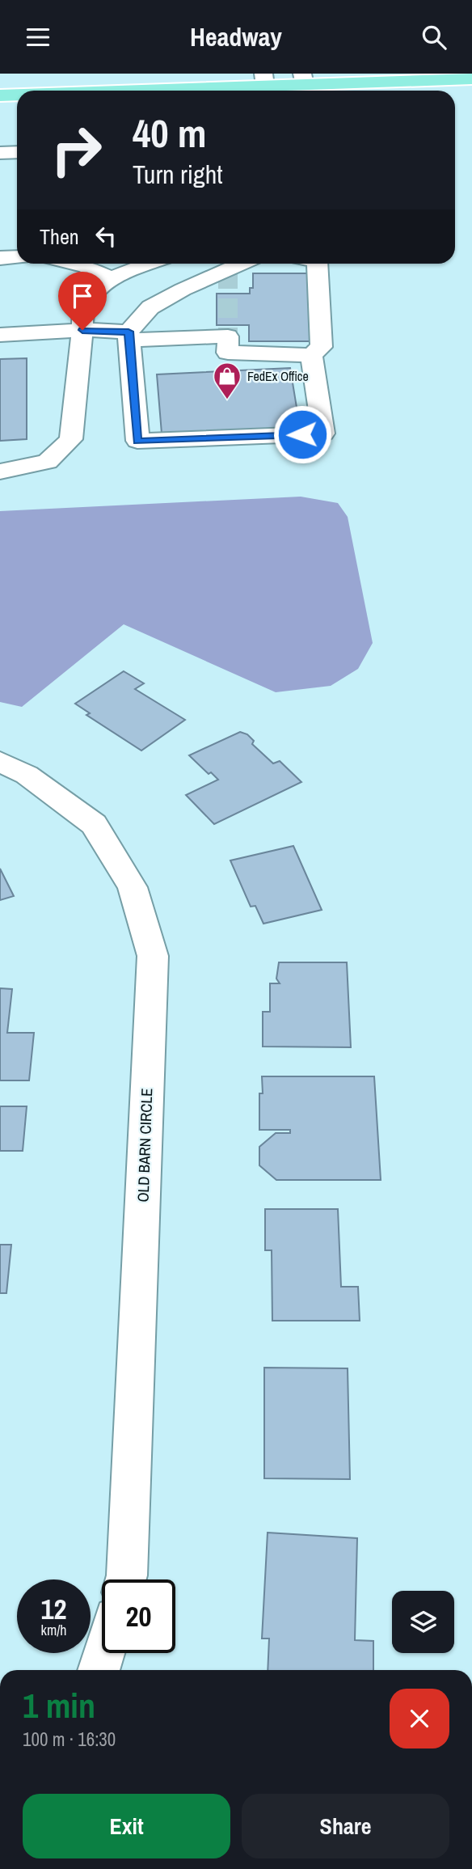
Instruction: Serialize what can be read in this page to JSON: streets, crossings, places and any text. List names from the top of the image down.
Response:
{
  "streets": {
    "street": ["OLD BARN CIRCLE"]
  },
  "places": {
    "shop": ["FedEx Office"]
  },
  "page": {
    "header": "Headway",
    "turn": ["40 m", "Turn right"],
    "then": "Then",
    "speed": "12 km/h",
    "limit": "20",
    "heading": ["1 min", "100 m · 16:30"],
    "buttons": ["Exit", "Share"]
  }
}
